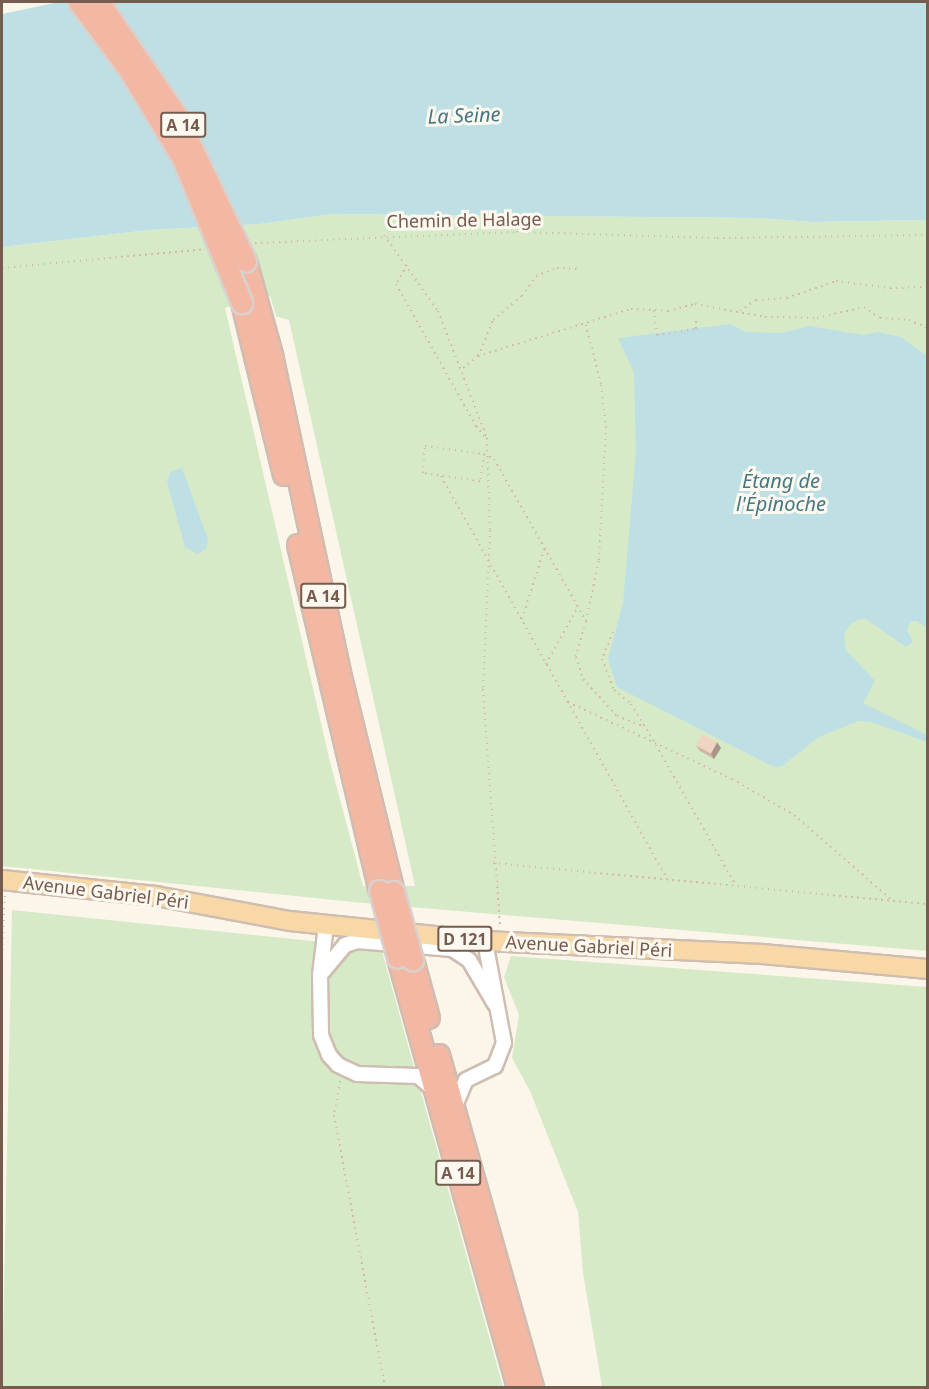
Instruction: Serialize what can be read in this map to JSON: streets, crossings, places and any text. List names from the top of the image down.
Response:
{
  "streets": {
    "highway": ["A 14"],
    "main road": ["Avenue Gabriel Péri", "D 121"],
    "path": ["Chemin de Halage"]
  },
  "water": ["La Seine", "Étang de l'Épinoche"]
}
